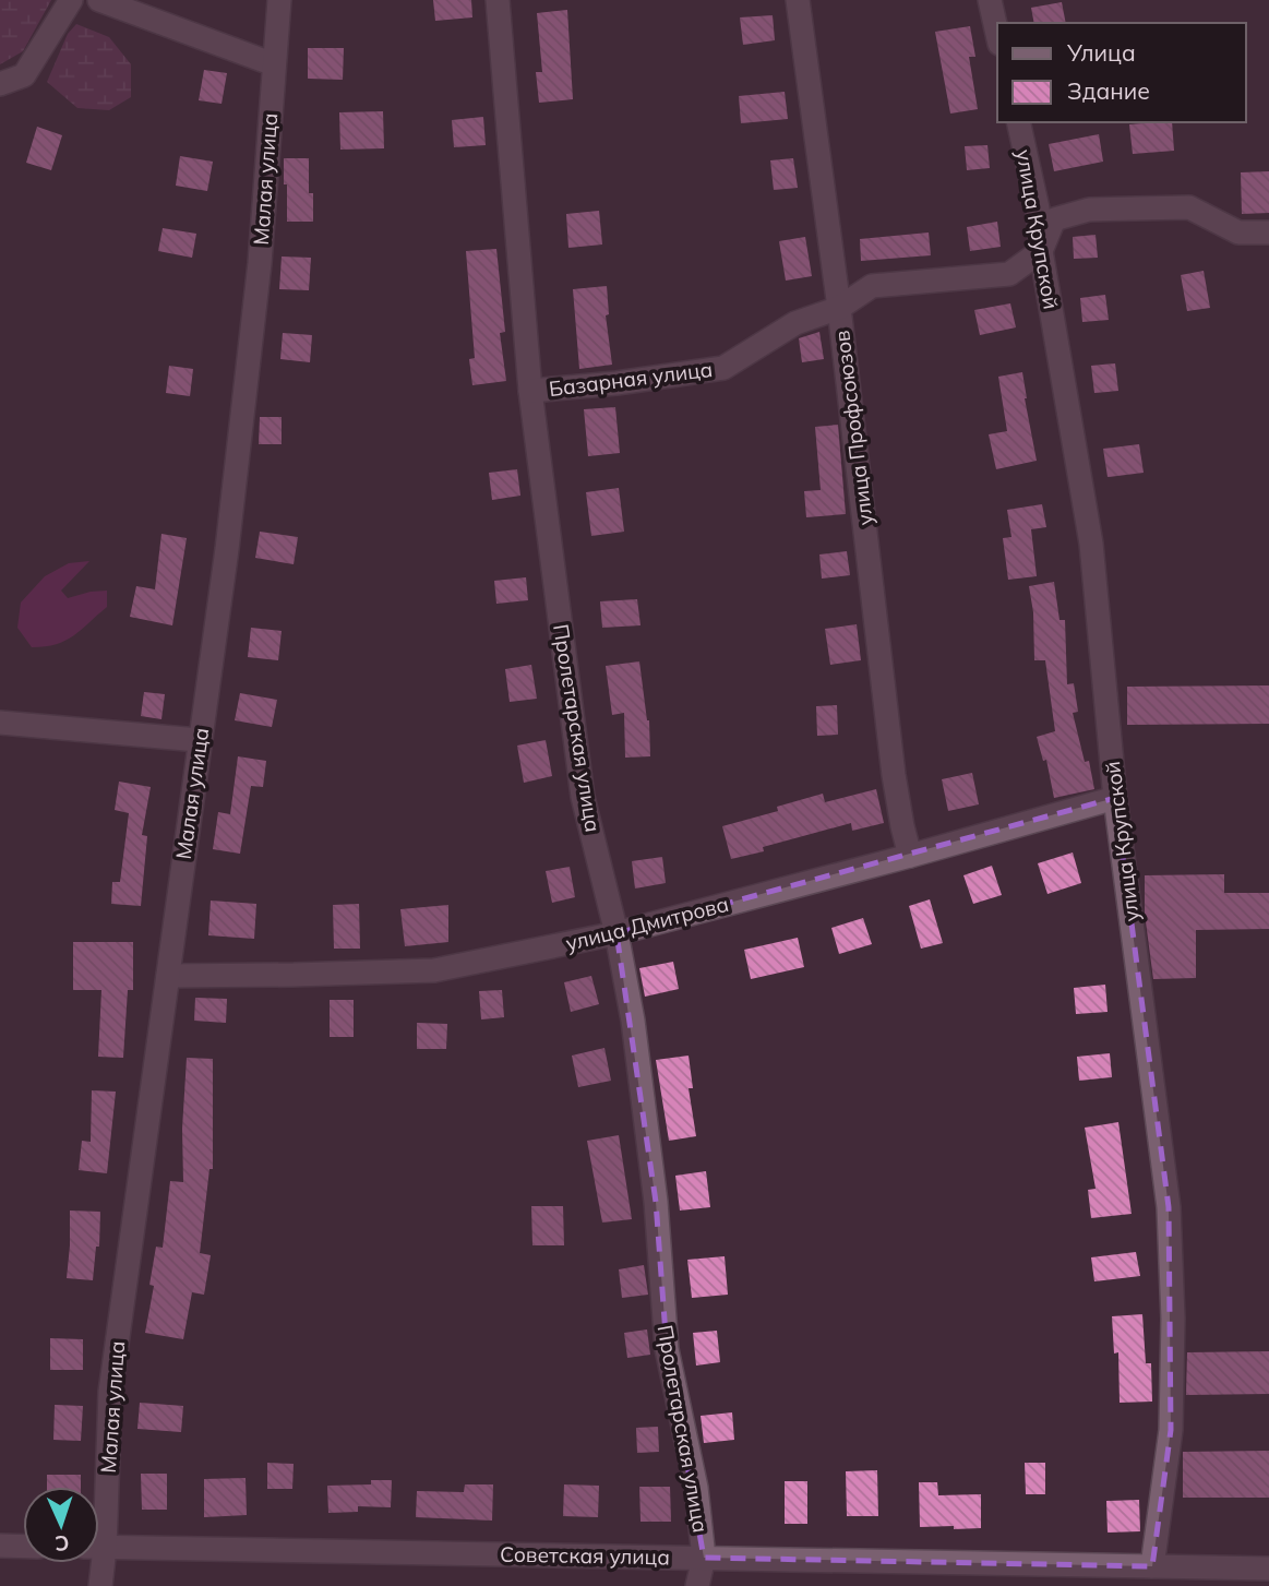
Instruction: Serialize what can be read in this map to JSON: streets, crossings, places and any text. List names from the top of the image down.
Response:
{
  "streets": {
    "street": [
      "Малая улица",
      "улица Крупской",
      "Базарная улица",
      "улица Профсоюзов",
      "Пролетарская улица",
      "улица Дмитрова",
      "Советская улица"
    ]
  },
  "crossings": [
    ["Малая улица", "улица Дмитрова"],
    ["улица Крупской", "Базарная улица"],
    ["улица Крупской", "улица Дмитрова"],
    ["улица Крупской", "Советская улица"],
    ["Базарная улица", "улица Профсоюзов"],
    ["Базарная улица", "Пролетарская улица"],
    ["улица Профсоюзов", "улица Дмитрова"],
    ["Пролетарская улица", "улица Дмитрова"],
    ["Пролетарская улица", "Советская улица"]
  ],
  "legend": ["Улица", "Здание"],
  "north": "bottom"
}
